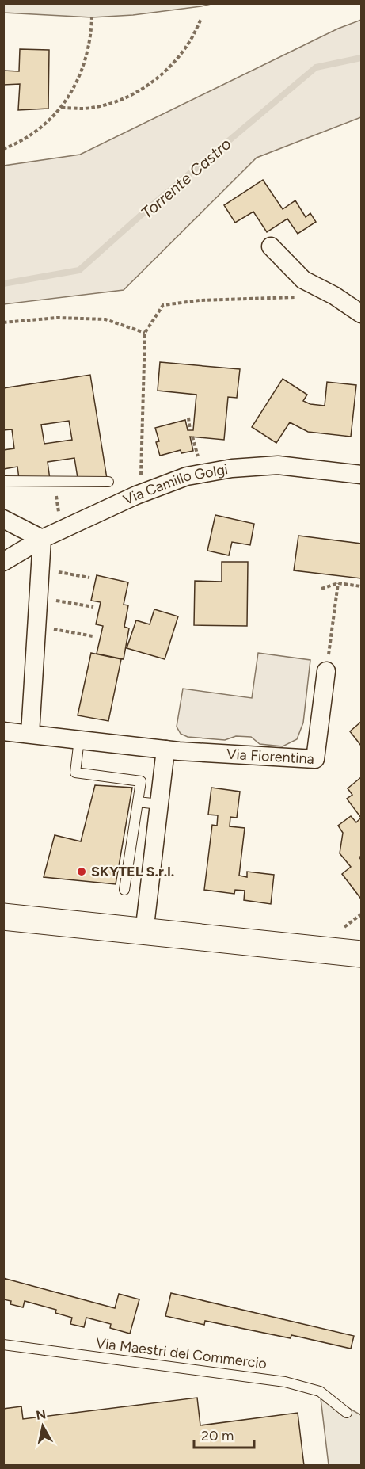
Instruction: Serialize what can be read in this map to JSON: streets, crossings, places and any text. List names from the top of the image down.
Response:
{
  "streets": {
    "street": ["Via Camillo Golgi", "Via Fiorentina"],
    "lane": ["Via Maestri del Commercio"]
  },
  "water": ["Torrente Castro"],
  "places": ["SKYTEL S.r.l."],
  "scale_bar": "20 m",
  "north": "top"
}
